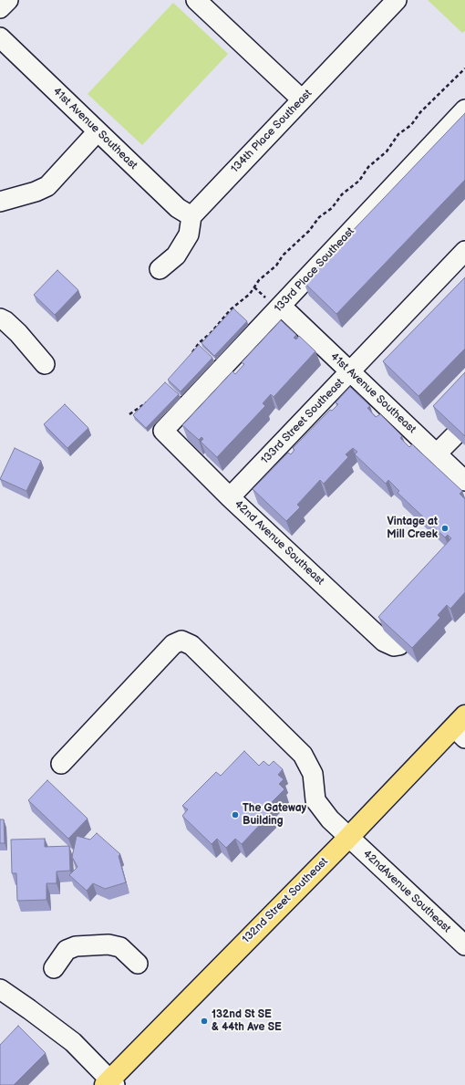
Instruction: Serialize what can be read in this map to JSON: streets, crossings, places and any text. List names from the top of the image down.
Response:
{
  "streets": {
    "main road": ["132nd Street Southeast"],
    "street": [
      "41st Avenue Southeast",
      "134th Place Southeast",
      "133rd Place Southeast",
      "133rd Street Southeast",
      "42nd Avenue Southeast",
      "42ndAvenue Southeast"
    ]
  },
  "crossings": [
    ["41st Avenue Southeast", "134th Place Southeast"],
    ["41st Avenue Southeast", "133rd Place Southeast"],
    ["41st Avenue Southeast", "133rd Street Southeast"],
    ["133rd Place Southeast", "42nd Avenue Southeast"],
    ["133rd Street Southeast", "42nd Avenue Southeast"],
    ["42ndAvenue Southeast", "132nd Street Southeast"]
  ],
  "places": ["Vintage at Mill Creek", "The Gateway Building", "132nd St SE & 44th Ave SE"]
}
